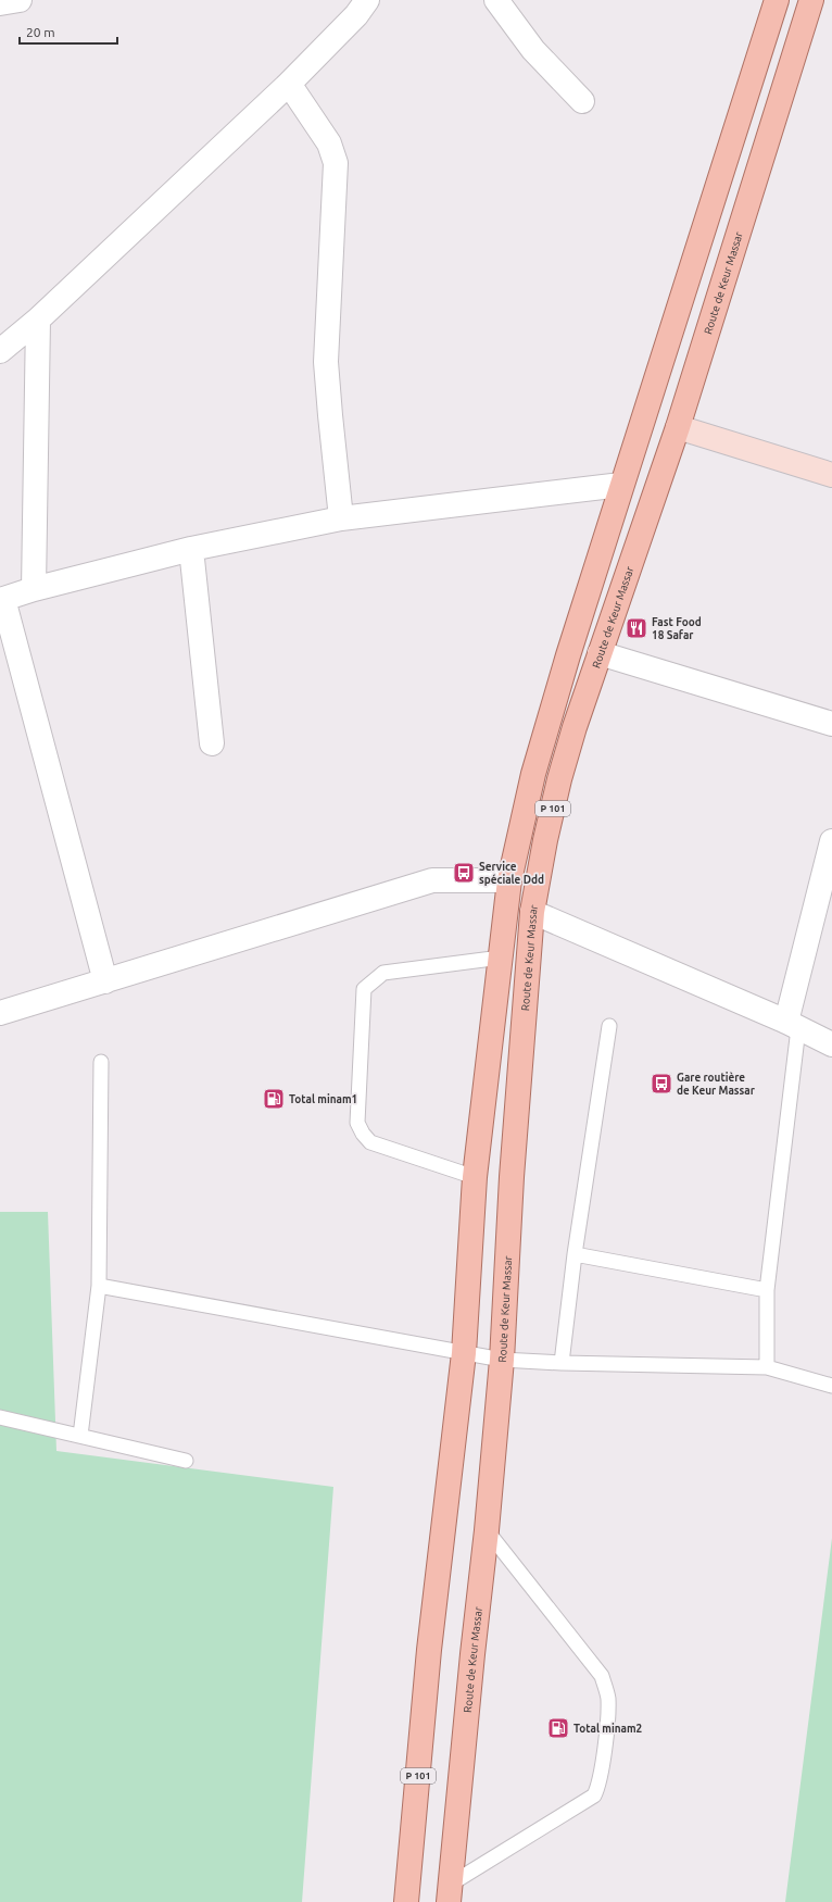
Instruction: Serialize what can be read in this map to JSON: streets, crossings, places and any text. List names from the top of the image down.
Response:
{
  "streets": {
    "main road": ["Route de Keur Massar", "P 101"]
  },
  "places": {
    "restaurant": ["Fast Food 18 Safar"],
    "bus stop": ["Service spéciale Ddd", "Gare routière de Keur Massar"],
    "fuel station": ["Total minam1", "Total minam2"]
  },
  "scale_bar": "20 m"
}
